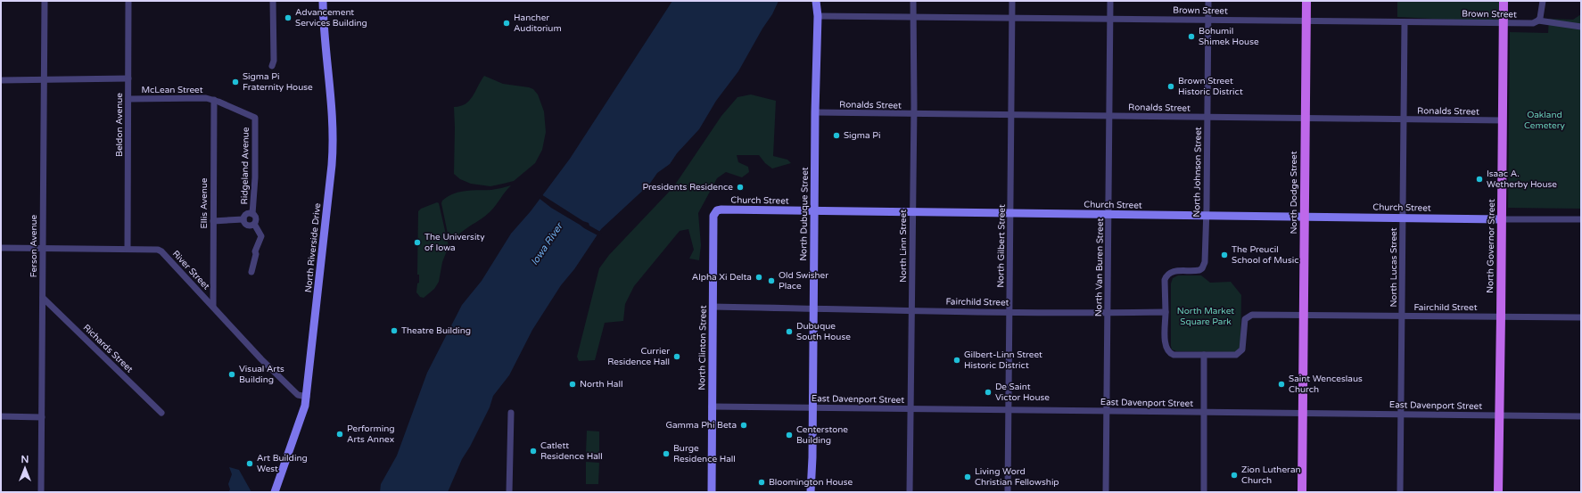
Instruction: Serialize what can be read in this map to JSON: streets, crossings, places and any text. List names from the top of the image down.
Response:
{
  "streets": {
    "main road": ["North Dodge Street", "North Governor Street"],
    "street": [
      "Brown Street",
      "McLean Street",
      "Ronalds Street",
      "Beldon Avenue",
      "Ridgeland Avenue",
      "North Johnson Street",
      "Church Street",
      "Ellis Avenue",
      "North Dubuque Street",
      "Ferson Avenue",
      "North Linn Street",
      "North Gilbert Street",
      "North Riverside Drive",
      "North Van Buren Street",
      "North Lucas Street",
      "River Street",
      "Fairchild Street",
      "North Clinton Street",
      "Richards Street",
      "East Davenport Street"
    ]
  },
  "crossings": [
    ["Brown Street", "North Johnson Street"],
    ["Brown Street", "North Dodge Street"],
    ["Brown Street", "North Dubuque Street"],
    ["Brown Street", "North Linn Street"],
    ["Brown Street", "North Gilbert Street"],
    ["Brown Street", "North Governor Street"],
    ["Brown Street", "North Van Buren Street"],
    ["Brown Street", "North Lucas Street"],
    ["McLean Street", "Beldon Avenue"],
    ["McLean Street", "Ridgeland Avenue"],
    ["McLean Street", "Ellis Avenue"],
    ["Ronalds Street", "North Johnson Street"],
    ["Ronalds Street", "North Dodge Street"],
    ["Ronalds Street", "North Dubuque Street"],
    ["Ronalds Street", "North Linn Street"],
    ["Ronalds Street", "North Gilbert Street"],
    ["Ronalds Street", "North Governor Street"],
    ["Ronalds Street", "North Van Buren Street"],
    ["Ronalds Street", "North Lucas Street"],
    ["Beldon Avenue", "River Street"],
    ["North Johnson Street", "Church Street"],
    ["North Johnson Street", "Fairchild Street"],
    ["North Dodge Street", "Church Street"],
    ["North Dodge Street", "Fairchild Street"],
    ["North Dodge Street", "East Davenport Street"],
    ["Church Street", "North Dubuque Street"],
    ["Church Street", "North Linn Street"],
    ["Church Street", "North Gilbert Street"],
    ["Church Street", "North Governor Street"],
    ["Church Street", "North Van Buren Street"],
    ["Church Street", "North Lucas Street"],
    ["Church Street", "North Clinton Street"],
    ["Ellis Avenue", "River Street"],
    ["North Dubuque Street", "Fairchild Street"],
    ["North Dubuque Street", "East Davenport Street"],
    ["Ferson Avenue", "River Street"],
    ["Ferson Avenue", "Richards Street"],
    ["North Linn Street", "Fairchild Street"],
    ["North Linn Street", "East Davenport Street"],
    ["North Gilbert Street", "Fairchild Street"],
    ["North Gilbert Street", "East Davenport Street"],
    ["North Governor Street", "Fairchild Street"],
    ["North Governor Street", "East Davenport Street"],
    ["North Riverside Drive", "River Street"],
    ["North Van Buren Street", "Fairchild Street"],
    ["North Van Buren Street", "East Davenport Street"],
    ["North Lucas Street", "Fairchild Street"],
    ["North Lucas Street", "East Davenport Street"],
    ["Fairchild Street", "North Clinton Street"],
    ["North Clinton Street", "East Davenport Street"]
  ],
  "water": ["Iowa River"],
  "parks": ["Oakland Cemetery", "North Market Square Park"],
  "places": [
    "Advancement Services Building",
    "Hancher Auditorium",
    "Bohumil Shimek House",
    "Sigma Pi Fraternity House",
    "Brown Street Historic District",
    "Sigma Pi",
    "Isaac A. Wetherby House",
    "Presidents Residence",
    "The University of Iowa",
    "The Preucil School of Music",
    "Alpha Xi Delta",
    "Old Swisher Place",
    "Theatre Building",
    "Dubuque South House",
    "Currier Residence Hall",
    "Gilbert-Linn Street Historic District",
    "Visual Arts Building",
    "North Hall",
    "Saint Wenceslaus Church",
    "De Saint Victor House",
    "Gamma Phi Beta",
    "Performing Arts Annex",
    "Centerstone Building",
    "Catlett Residence Hall",
    "Burge Residence Hall",
    "Art Building West",
    "Zion Lutheran Church",
    "Living Word Christian Fellowship",
    "Bloomington House"
  ],
  "north": "top"
}
